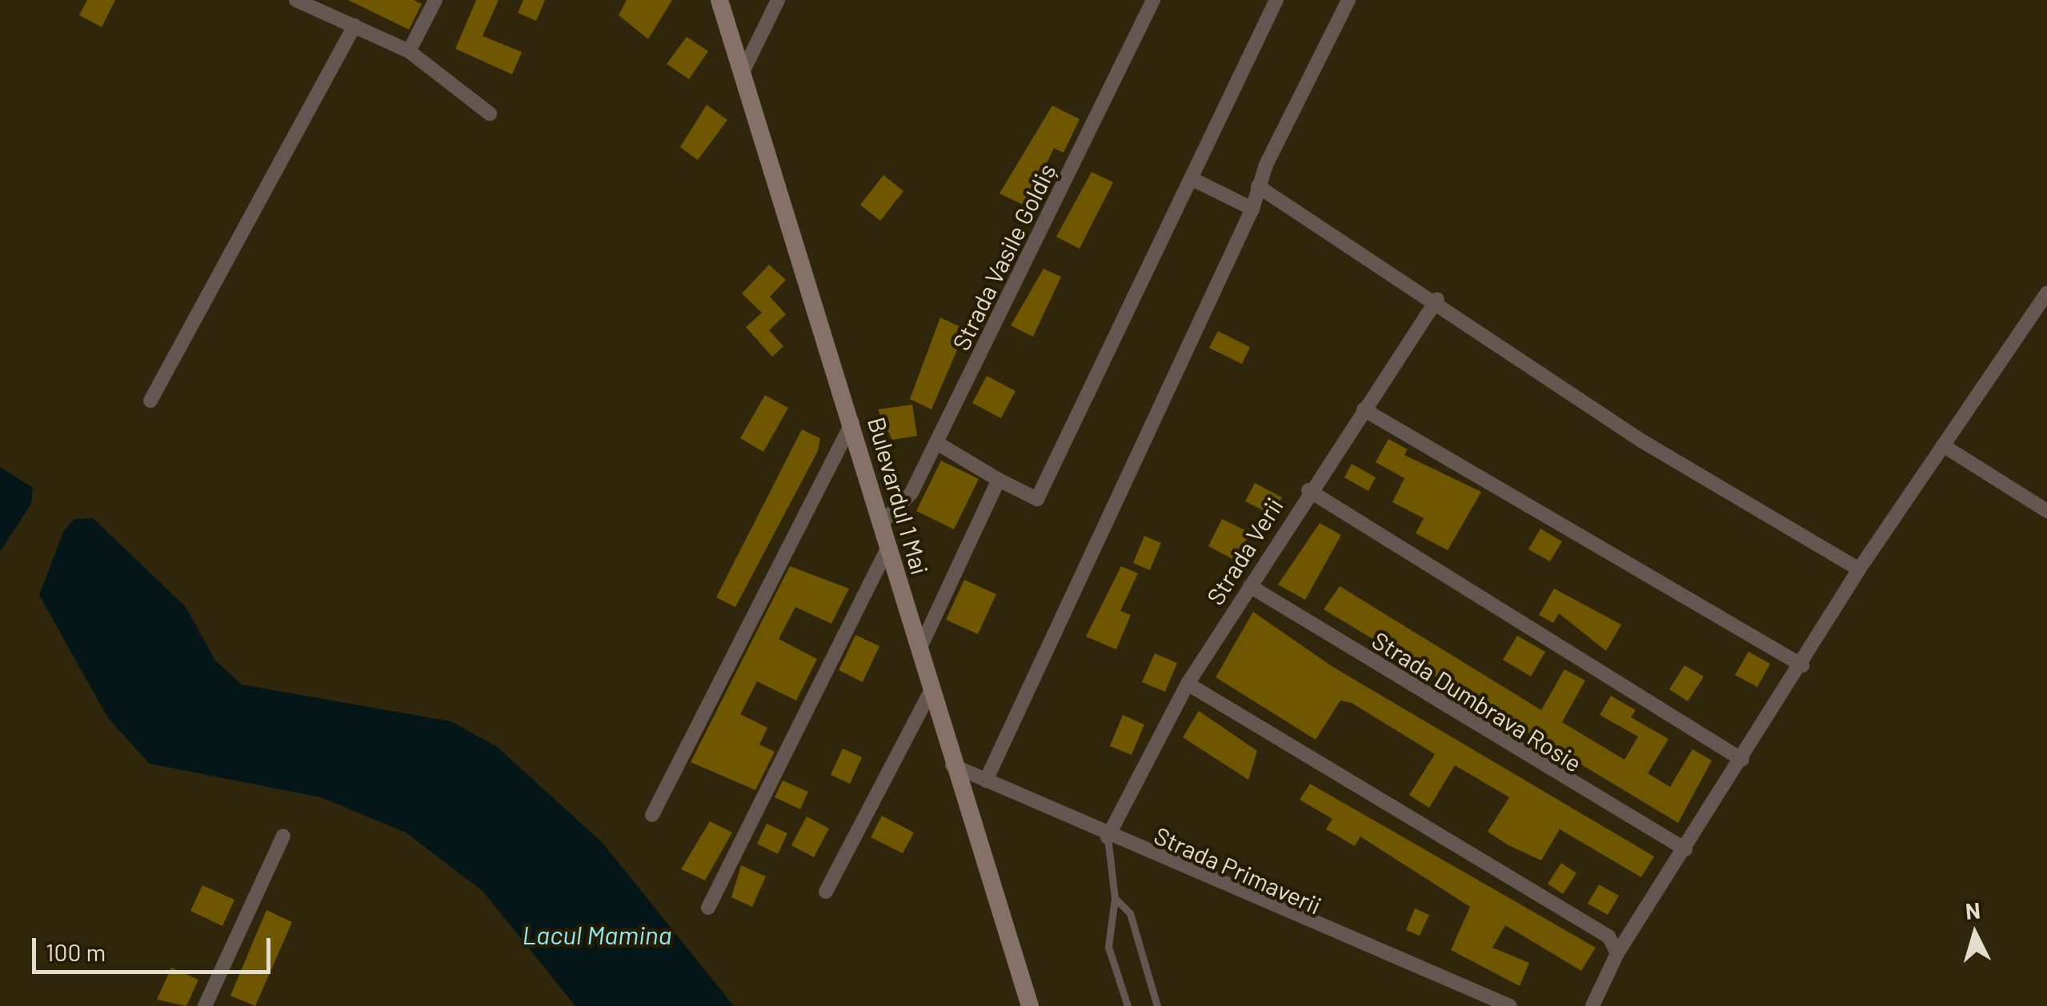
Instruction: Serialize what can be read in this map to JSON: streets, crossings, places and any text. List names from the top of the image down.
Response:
{
  "streets": {
    "main road": ["Bulevardul 1 Mai"],
    "street": [
      "Strada Vasile Goldiș",
      "Strada Verii",
      "Strada Dumbrava Rosie",
      "Strada Primaverii"
    ]
  },
  "crossings": [
    ["Strada Vasile Goldiș", "Bulevardul 1 Mai"],
    ["Bulevardul 1 Mai", "Strada Primaverii"],
    ["Strada Verii", "Strada Dumbrava Rosie"],
    ["Strada Verii", "Strada Primaverii"]
  ],
  "water": ["Lacul Mamina"],
  "scale_bar": "100 m",
  "north": "top"
}
